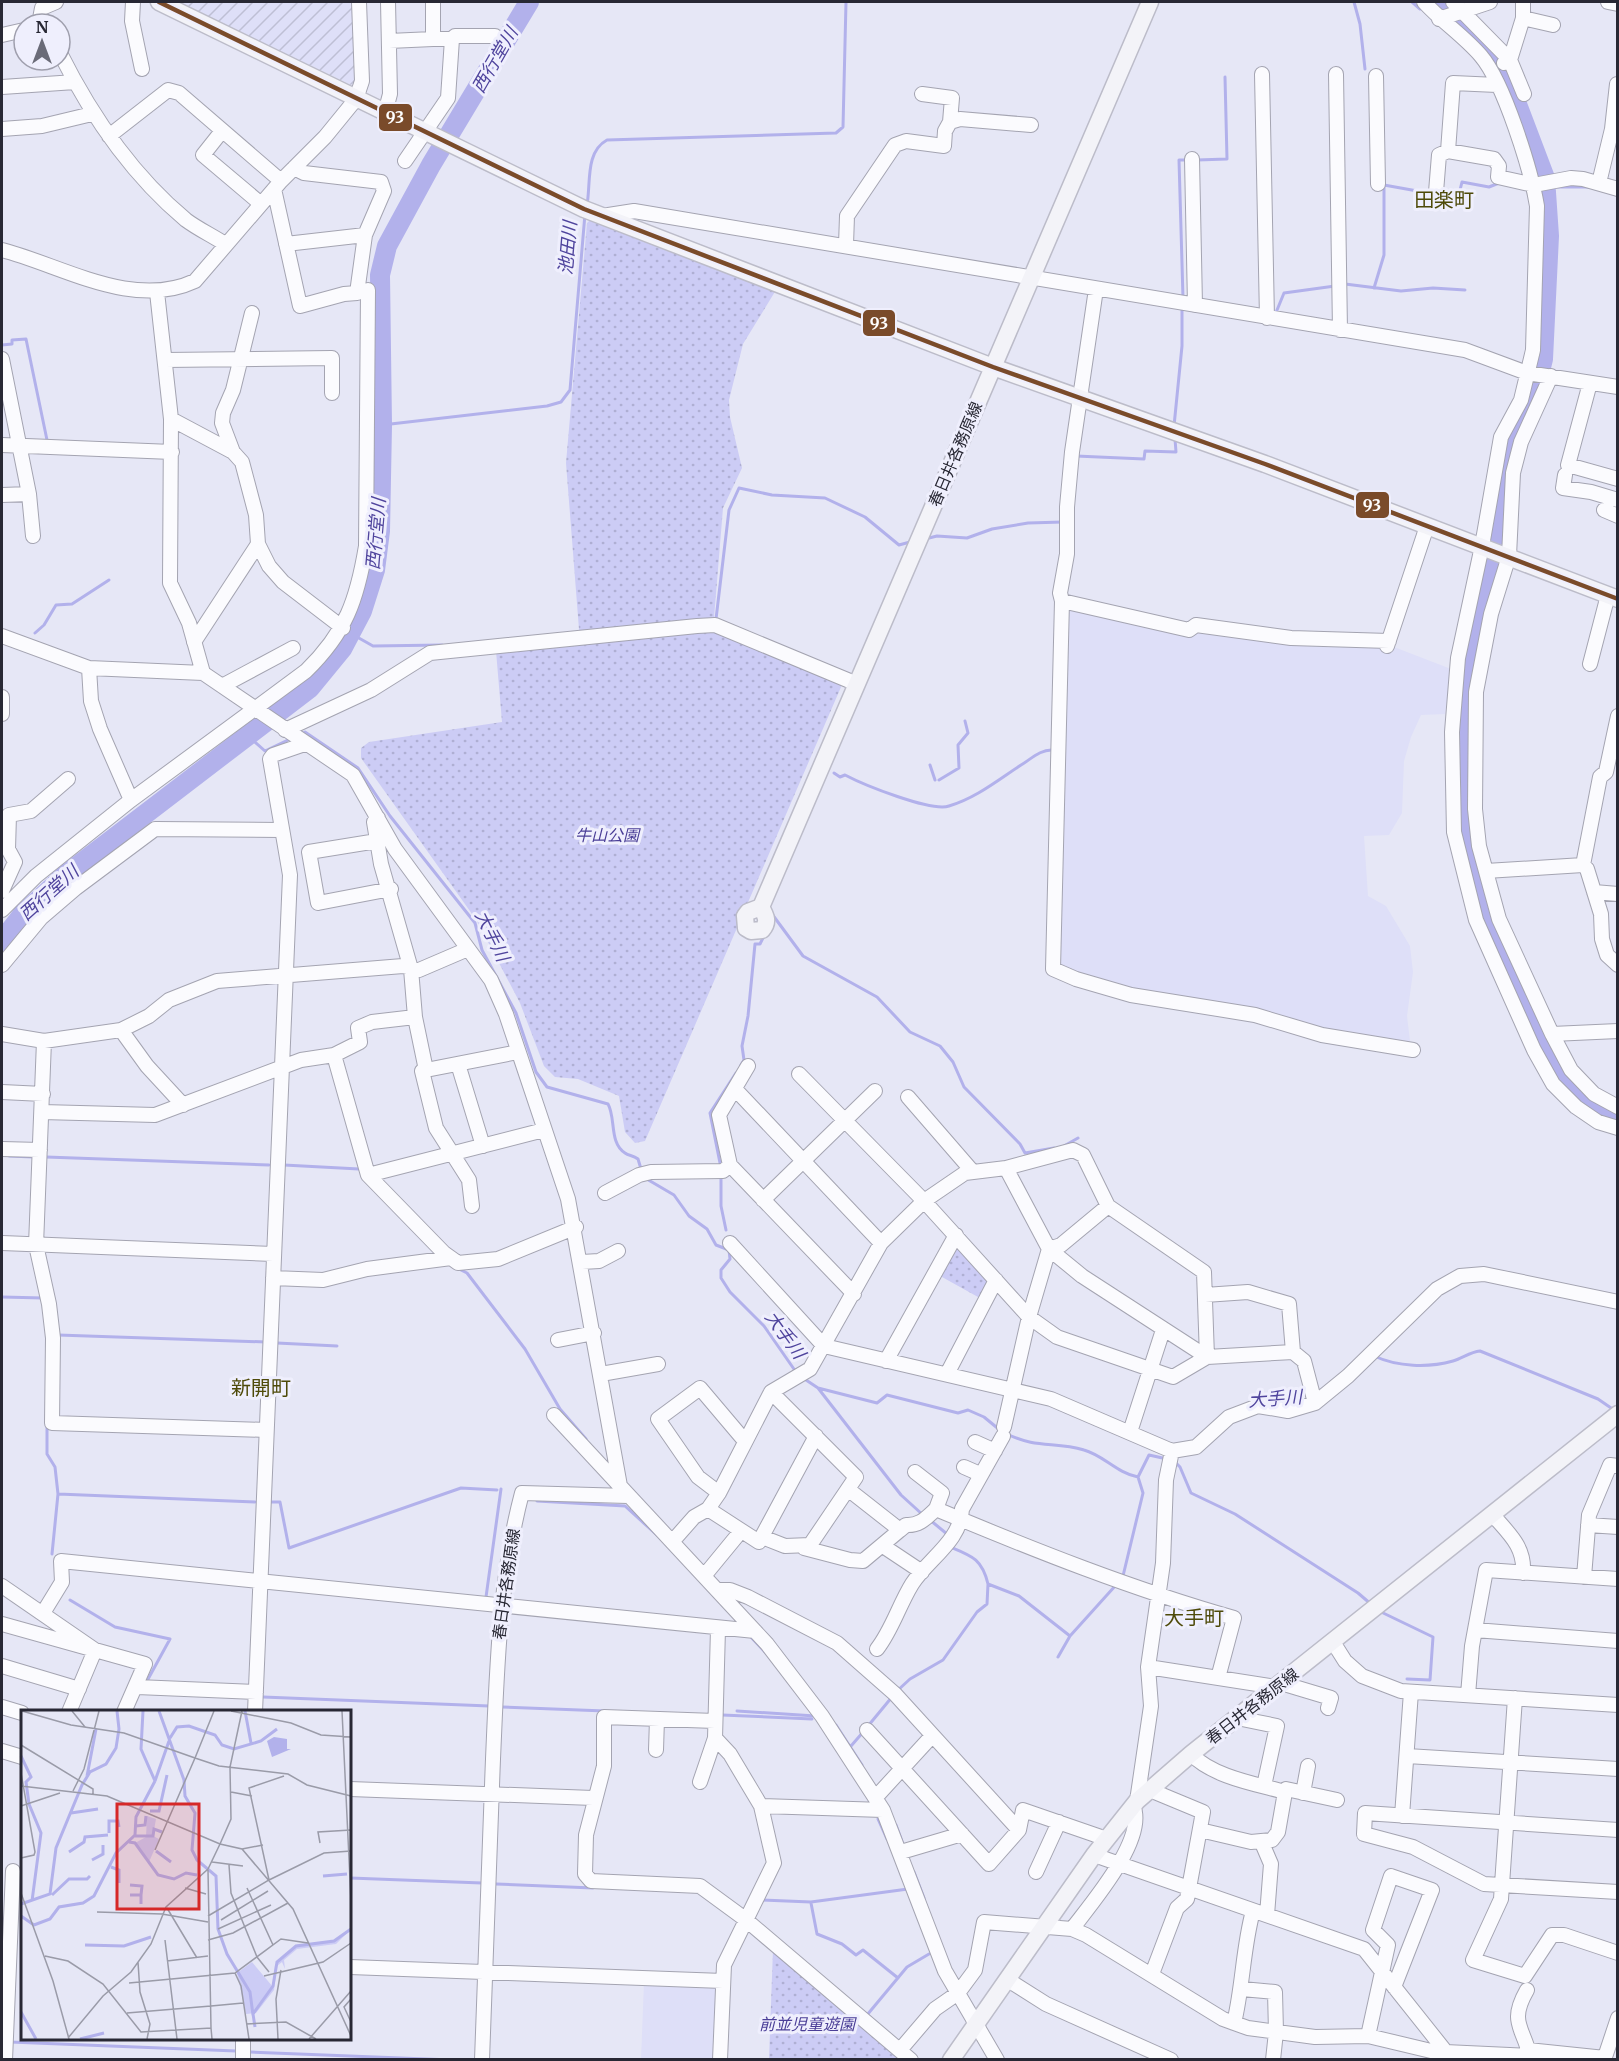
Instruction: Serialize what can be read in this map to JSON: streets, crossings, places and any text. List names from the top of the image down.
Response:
{
  "streets": {
    "main road": ["春日井各務原線"]
  },
  "districts": ["田楽町", "新開町", "大手町"],
  "water": ["西行堂川", "池田川", "大手川"],
  "parks": ["牛山公園", "前並児童遊園"],
  "lines": ["transit line 93"],
  "north": "top"
}
